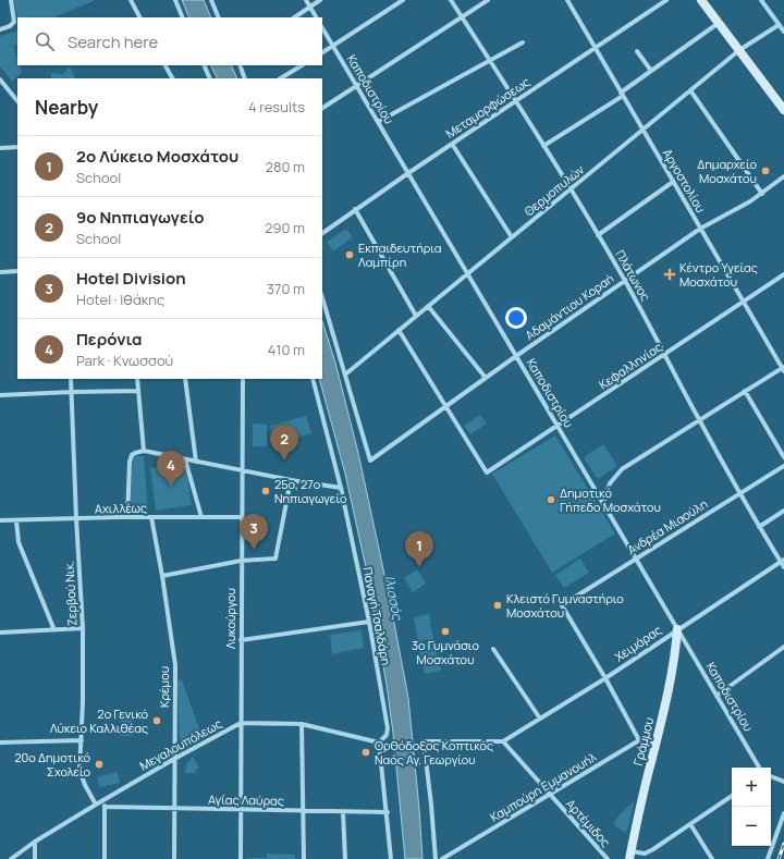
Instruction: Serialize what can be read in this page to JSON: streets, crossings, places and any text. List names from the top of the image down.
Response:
{
  "streets": {
    "street": [
      "Καποδιστρίου",
      "Μεταμορφώσεως",
      "Αργοστολίου",
      "Θερμοπυλών",
      "Πλάτωνος",
      "Αδαμάντιου Κοραή",
      "Κεφαλληνίας",
      "Αχιλλέως",
      "Ανδρέα Μιαούλη",
      "Ζερβού Νικ.",
      "Παναγή Τσαλδάρη",
      "Λυκούργου",
      "Χειμάρας",
      "Κρέμου",
      "Γράμμου",
      "Μεγαλουπόλεως",
      "Καμπούρη Εμμανουήλ",
      "Αγίας Λαύρας",
      "Αρτέμιδος"
    ]
  },
  "crossings": [
    ["Καποδιστρίου", "Μεταμορφώσεως"],
    ["Καποδιστρίου", "Θερμοπυλών"],
    ["Καποδιστρίου", "Αδαμάντιου Κοραή"],
    ["Καποδιστρίου", "Κεφαλληνίας"],
    ["Καποδιστρίου", "Ανδρέα Μιαούλη"],
    ["Καποδιστρίου", "Χειμάρας"],
    ["Καποδιστρίου", "Γράμμου"],
    ["Μεταμορφώσεως", "Αργοστολίου"],
    ["Μεταμορφώσεως", "Πλάτωνος"],
    ["Αργοστολίου", "Θερμοπυλών"],
    ["Αργοστολίου", "Αδαμάντιου Κοραή"],
    ["Αργοστολίου", "Κεφαλληνίας"],
    ["Θερμοπυλών", "Πλάτωνος"],
    ["Θερμοπυλών", "Αδαμάντιου Κοραή"],
    ["Πλάτωνος", "Αδαμάντιου Κοραή"],
    ["Πλάτωνος", "Κεφαλληνίας"],
    ["Πλάτωνος", "Ανδρέα Μιαούλη"],
    ["Πλάτωνος", "Χειμάρας"],
    ["Αδαμάντιου Κοραή", "Κεφαλληνίας"],
    ["Αχιλλέως", "Ζερβού Νικ."],
    ["Αχιλλέως", "Λυκούργου"],
    ["Αχιλλέως", "Κρέμου"],
    ["Ανδρέα Μιαούλη", "Χειμάρας"],
    ["Ζερβού Νικ.", "Μεγαλουπόλεως"],
    ["Παναγή Τσαλδάρη", "Μεγαλουπόλεως"],
    ["Λυκούργου", "Μεγαλουπόλεως"],
    ["Λυκούργου", "Αγίας Λαύρας"],
    ["Χειμάρας", "Γράμμου"],
    ["Χειμάρας", "Αρτέμιδος"],
    ["Κρέμου", "Μεγαλουπόλεως"],
    ["Κρέμου", "Αγίας Λαύρας"],
    ["Καμπούρη Εμμανουήλ", "Αρτέμιδος"]
  ],
  "water": ["Ιλισσός"],
  "places": {
    "other": [
      "Δημαρχείο Μοσχάτου",
      "Εκπαιδευτήρια Λαμπίρη",
      "25ο, 27ο Νηπιαγωγείο",
      "Δημοτικό Γήπεδο Μοσχάτου",
      "Κλειστό Γυμναστήριο Μοσχάτου",
      "3o Γυμνάσιο Μοσχάτου",
      "2ο Γενικό Λύκειο Καλλιθέας",
      "Ορθόδοξος Κοπτικός Ναός Αγ. Γεωργίου",
      "20ο Δημοτικό Σχολείο"
    ],
    "health": ["Κέντρο Υγείας Μοσχάτου"]
  },
  "page": {
    "search": "Search here",
    "heading": ["Nearby", "4 results"],
    "list": [
      {
        "mark": "1",
        "name": "2ο Λύκειο Μοσχάτου",
        "note": "School",
        "value": "280 m"
      },
      {
        "mark": "2",
        "name": "9ο Νηπιαγωγείο",
        "note": "School",
        "value": "290 m"
      },
      {
        "mark": "3",
        "name": "Hotel Division",
        "note": "Hotel · Ιθάκης",
        "value": "370 m"
      },
      {
        "mark": "4",
        "name": "Περόνια",
        "note": "Park · Κνωσσού",
        "value": "410 m"
      }
    ],
    "pins": [
      "2",
      "4",
      "3",
      "1"
    ],
    "map_buttons": ["+", "−"]
  }
}
